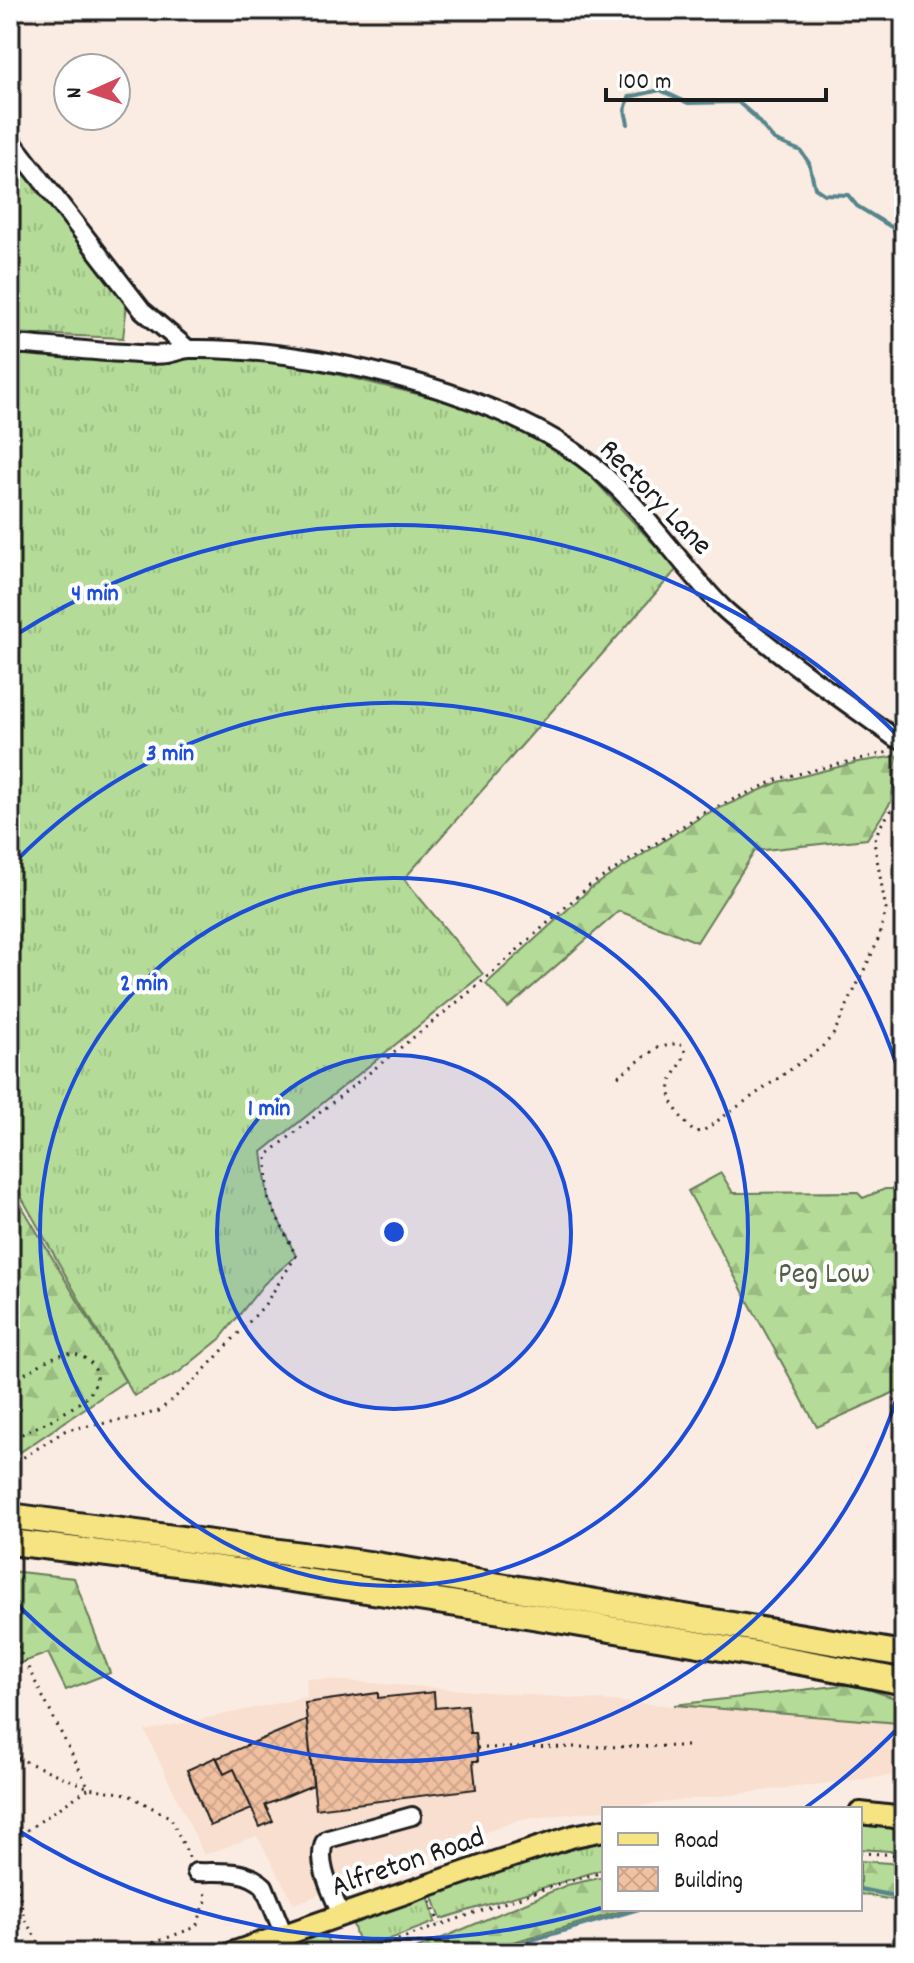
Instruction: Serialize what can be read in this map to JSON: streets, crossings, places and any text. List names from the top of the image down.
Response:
{
  "streets": {
    "main road": ["Alfreton Road"],
    "street": ["Rectory Lane"]
  },
  "parks": ["Peg Low"],
  "legend": ["Road", "Building"],
  "scale_bar": "100 m",
  "north": "left",
  "rings": [
    "4 min",
    "3 min",
    "2 min",
    "1 min"
  ]
}
